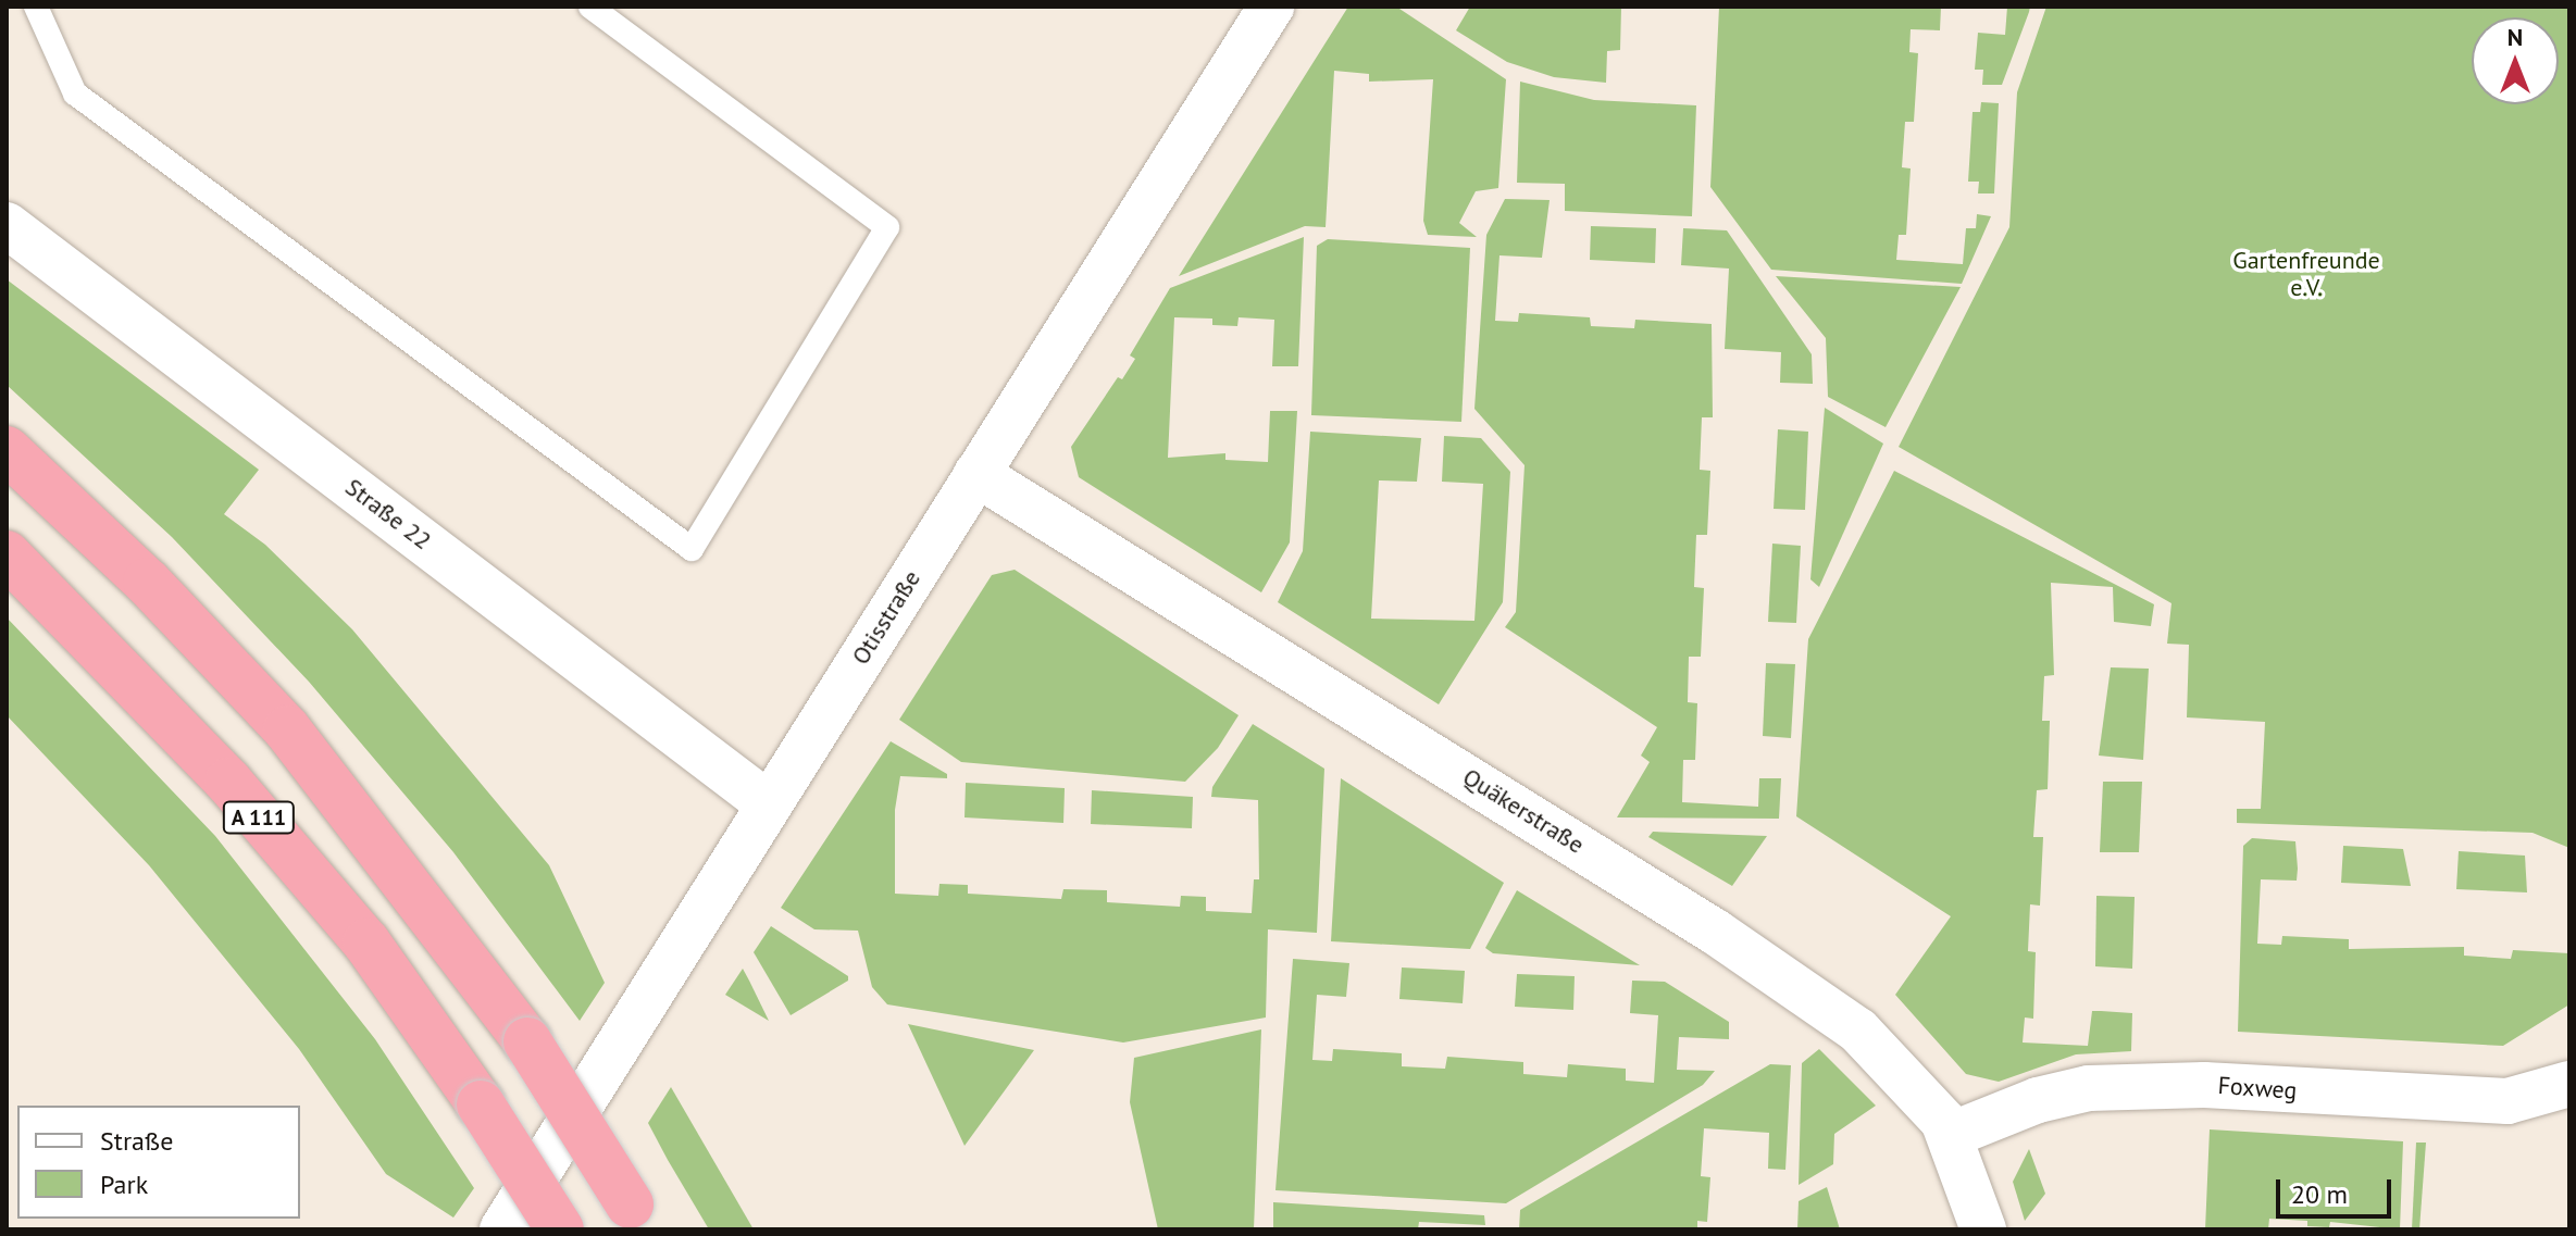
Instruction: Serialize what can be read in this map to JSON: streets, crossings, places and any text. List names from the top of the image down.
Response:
{
  "streets": {
    "highway": ["A 111"],
    "street": [
      "Straße 22",
      "Otisstraße",
      "Quäkerstraße",
      "Foxweg"
    ]
  },
  "crossings": [
    ["Straße 22", "Otisstraße"],
    ["Otisstraße", "Quäkerstraße"],
    ["Quäkerstraße", "Foxweg"]
  ],
  "parks": ["Gartenfreunde e.V."],
  "legend": ["Straße", "Park"],
  "scale_bar": "20 m",
  "north": "top"
}
